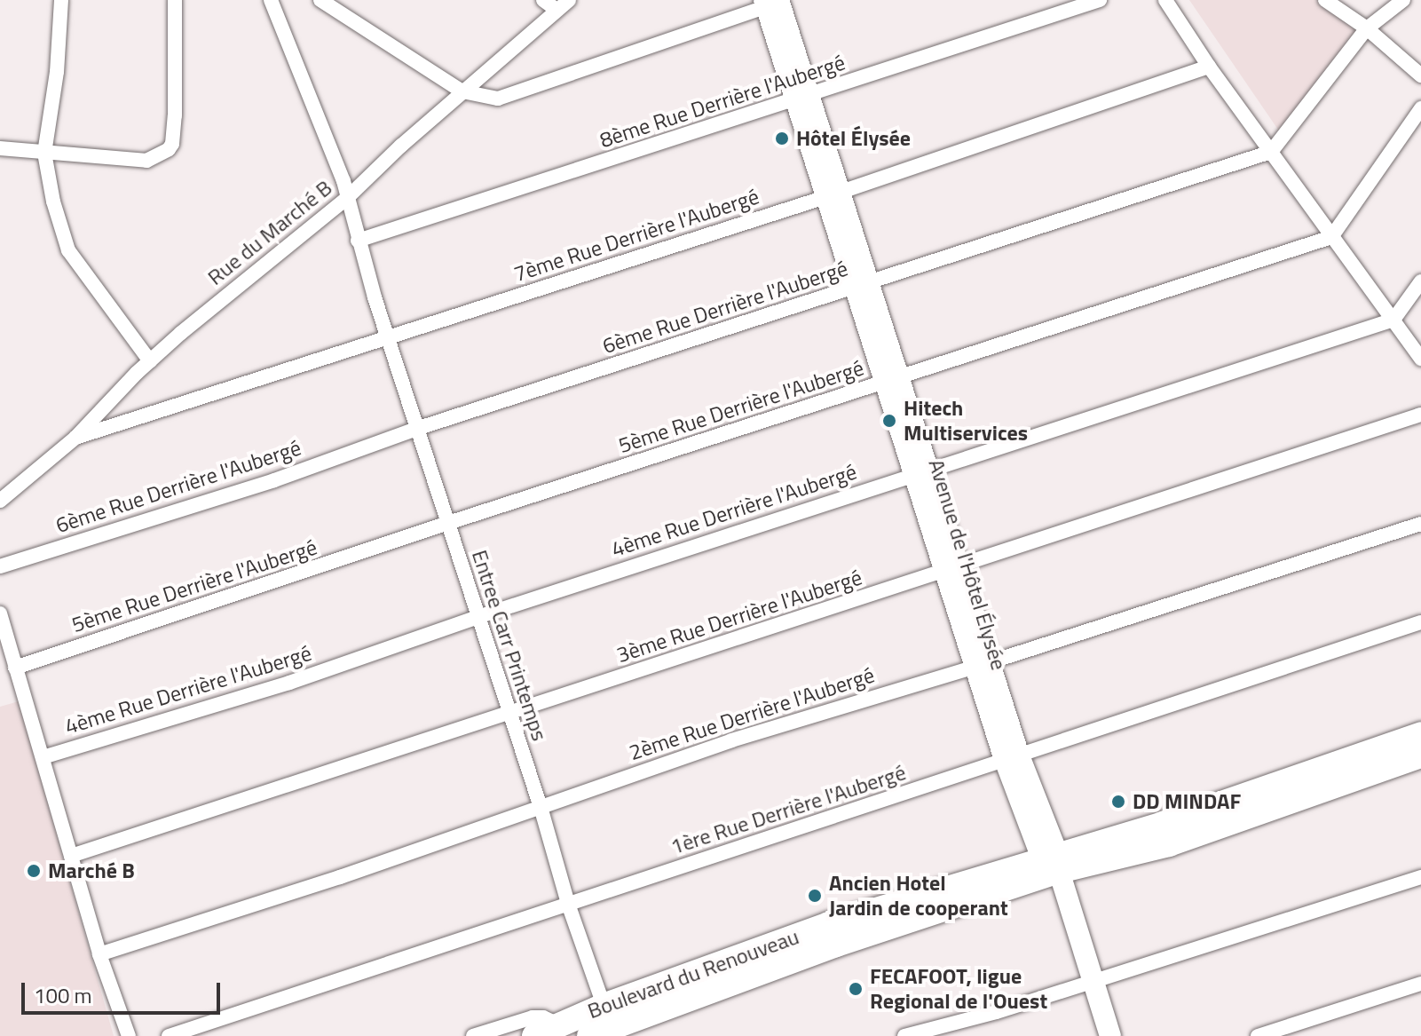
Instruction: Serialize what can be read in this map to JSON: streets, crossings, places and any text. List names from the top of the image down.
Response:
{
  "streets": {
    "highway": ["Boulevard du Renouveau"],
    "street": [
      "8ème Rue Derrière l'Aubergé",
      "Rue du Marché B",
      "7ème Rue Derrière l'Aubergé",
      "6ème Rue Derrière l'Aubergé",
      "5ème Rue Derrière l'Aubergé",
      "4ème Rue Derrière l'Aubergé",
      "Avenue de l'Hôtel Élysée",
      "3ème Rue Derrière l'Aubergé",
      "Entree Carr Printemps",
      "2ème Rue Derrière l'Aubergé",
      "1ère Rue Derrière l'Aubergé"
    ]
  },
  "crossings": [
    ["8ème Rue Derrière l'Aubergé", "Avenue de l'Hôtel Élysée"],
    ["8ème Rue Derrière l'Aubergé", "Entree Carr Printemps"],
    ["Rue du Marché B", "7ème Rue Derrière l'Aubergé"],
    ["Rue du Marché B", "Entree Carr Printemps"],
    ["7ème Rue Derrière l'Aubergé", "Avenue de l'Hôtel Élysée"],
    ["7ème Rue Derrière l'Aubergé", "Entree Carr Printemps"],
    ["6ème Rue Derrière l'Aubergé", "Avenue de l'Hôtel Élysée"],
    ["6ème Rue Derrière l'Aubergé", "Entree Carr Printemps"],
    ["5ème Rue Derrière l'Aubergé", "Avenue de l'Hôtel Élysée"],
    ["5ème Rue Derrière l'Aubergé", "Entree Carr Printemps"],
    ["4ème Rue Derrière l'Aubergé", "Avenue de l'Hôtel Élysée"],
    ["4ème Rue Derrière l'Aubergé", "Entree Carr Printemps"],
    ["Avenue de l'Hôtel Élysée", "3ème Rue Derrière l'Aubergé"],
    ["Avenue de l'Hôtel Élysée", "2ème Rue Derrière l'Aubergé"],
    ["Avenue de l'Hôtel Élysée", "1ère Rue Derrière l'Aubergé"],
    ["Avenue de l'Hôtel Élysée", "Boulevard du Renouveau"],
    ["3ème Rue Derrière l'Aubergé", "Entree Carr Printemps"],
    ["Entree Carr Printemps", "2ème Rue Derrière l'Aubergé"],
    ["Entree Carr Printemps", "1ère Rue Derrière l'Aubergé"],
    ["Entree Carr Printemps", "Boulevard du Renouveau"]
  ],
  "places": [
    "Hôtel Élysée",
    "Hitech Multiservices",
    "DD MINDAF",
    "Marché B",
    "Ancien Hotel Jardin de cooperant",
    "FECAFOOT, ligue Regional de l'Ouest"
  ],
  "scale_bar": "100 m"
}
